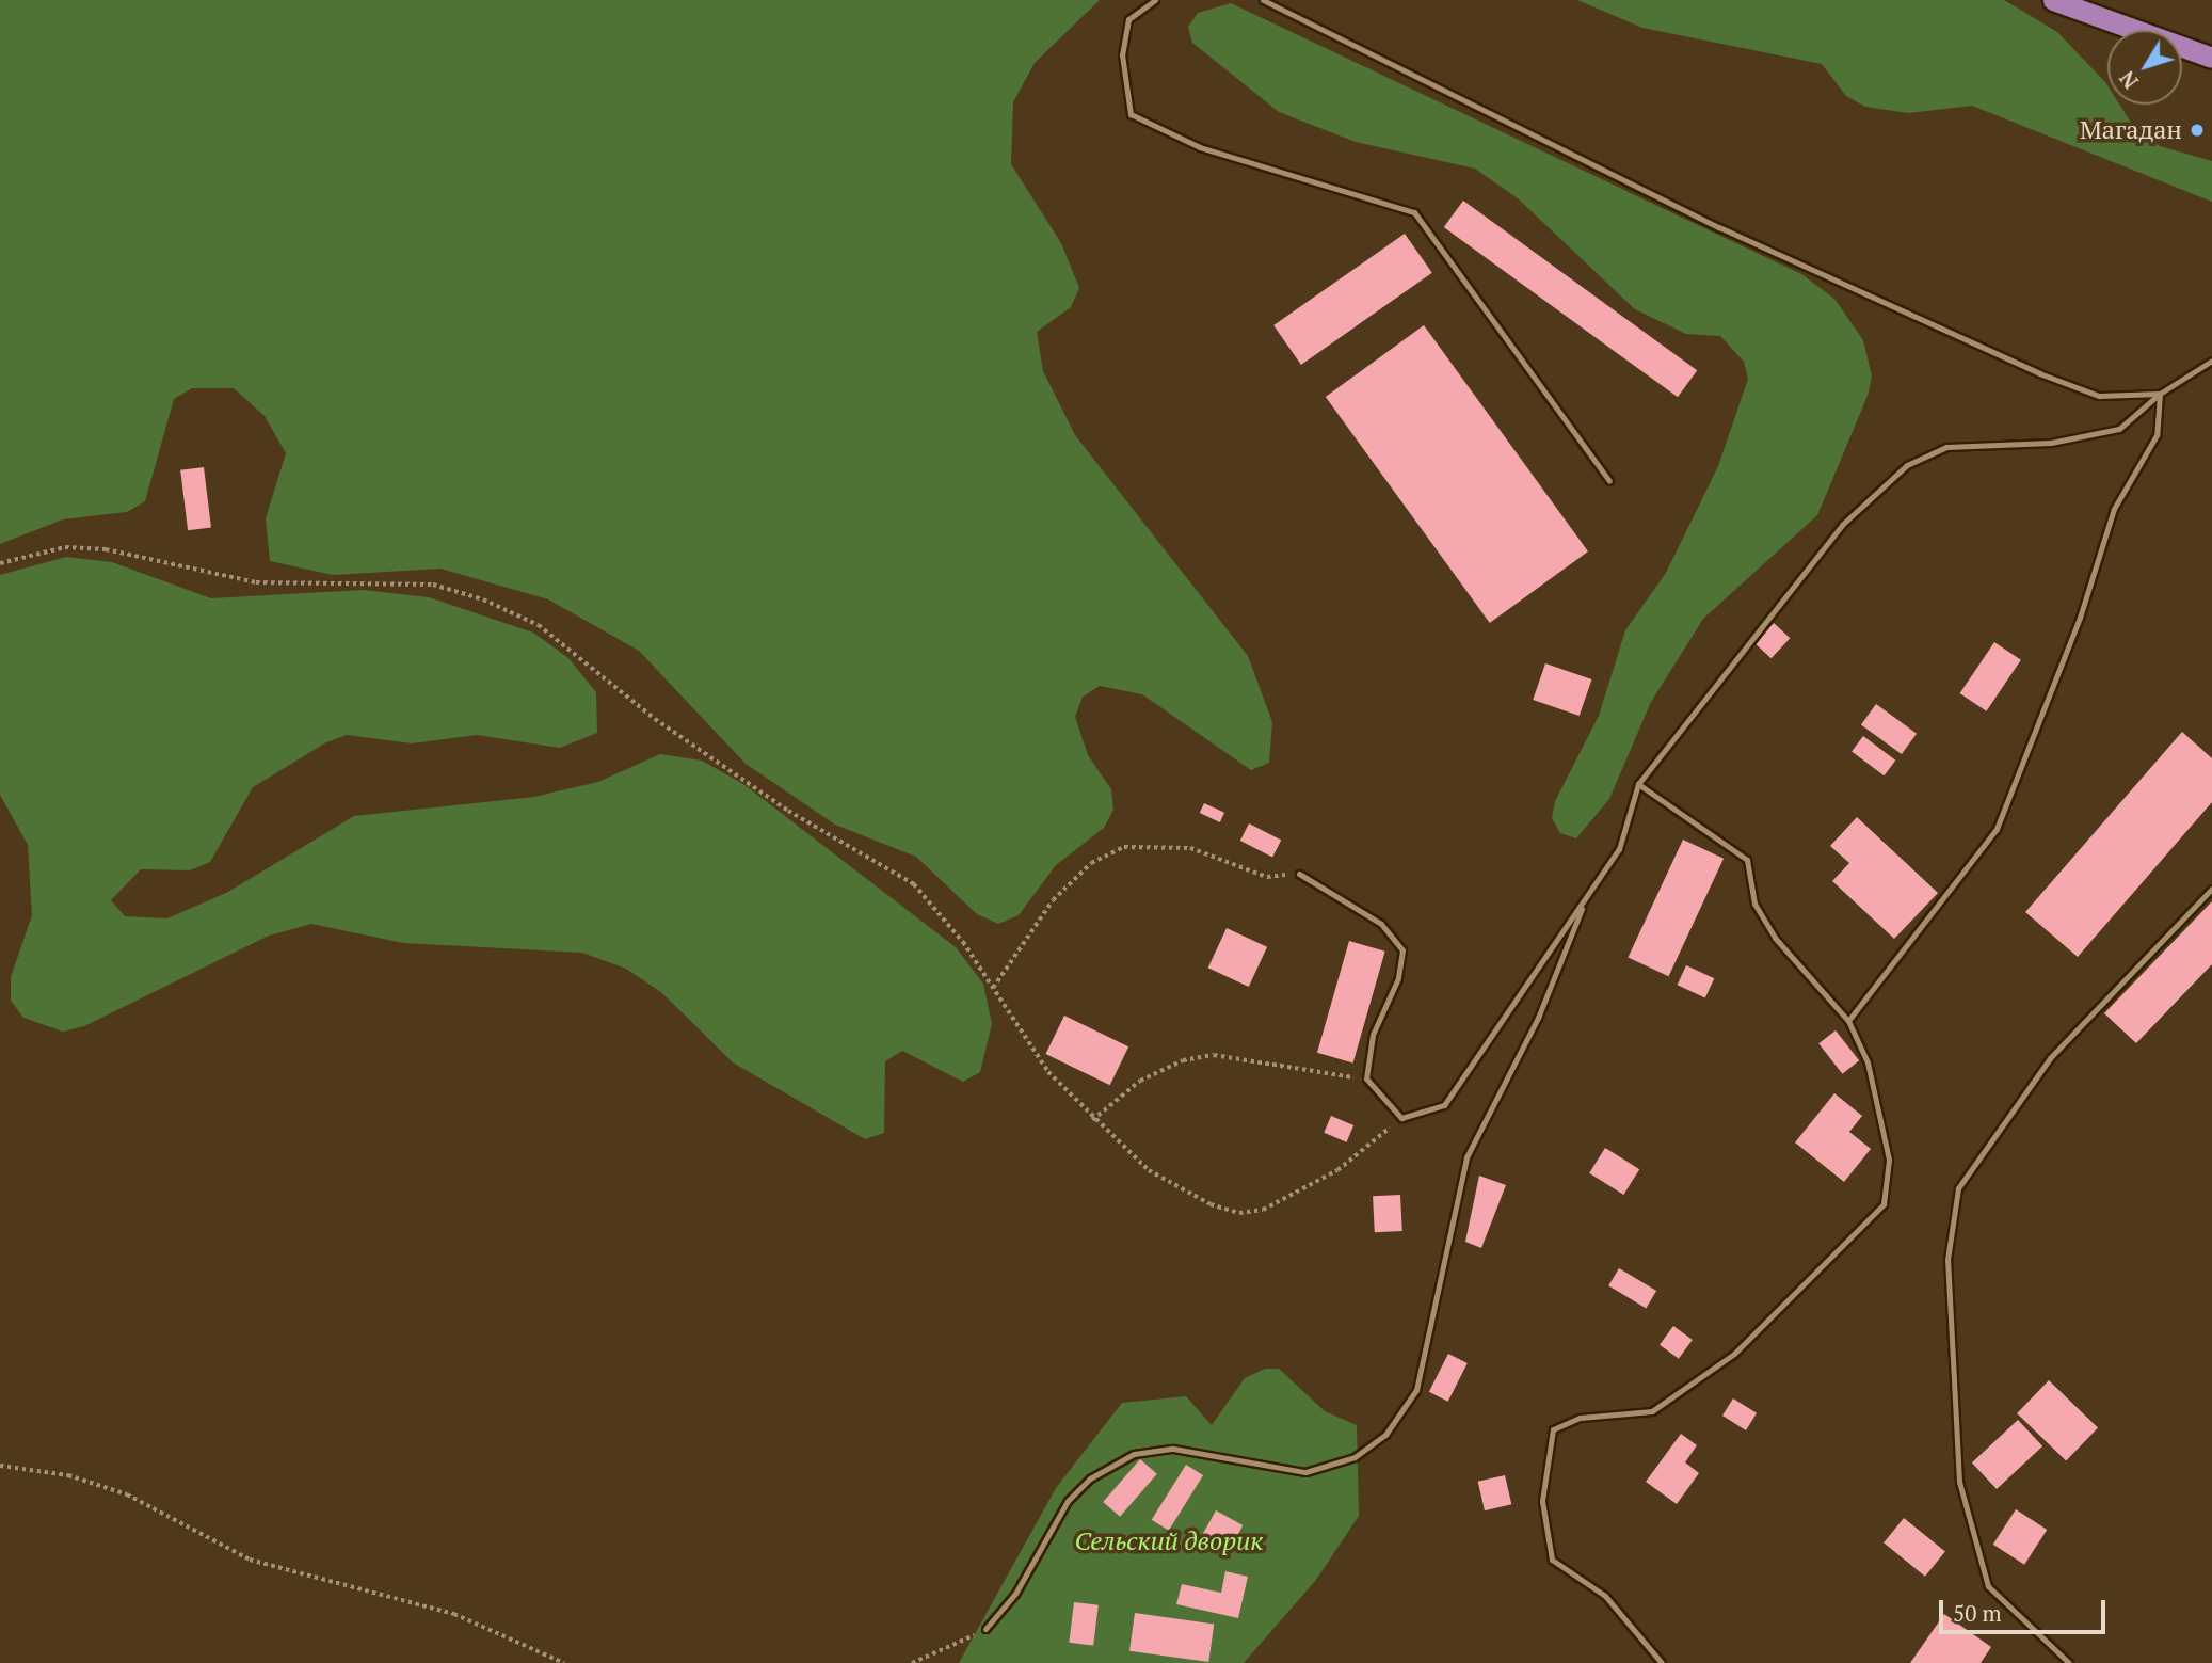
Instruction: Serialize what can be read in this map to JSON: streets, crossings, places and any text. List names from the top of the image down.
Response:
{
  "parks": ["Сельский дворик"],
  "places": ["Магадан"],
  "scale_bar": "50 m",
  "north": "bottom left"
}
